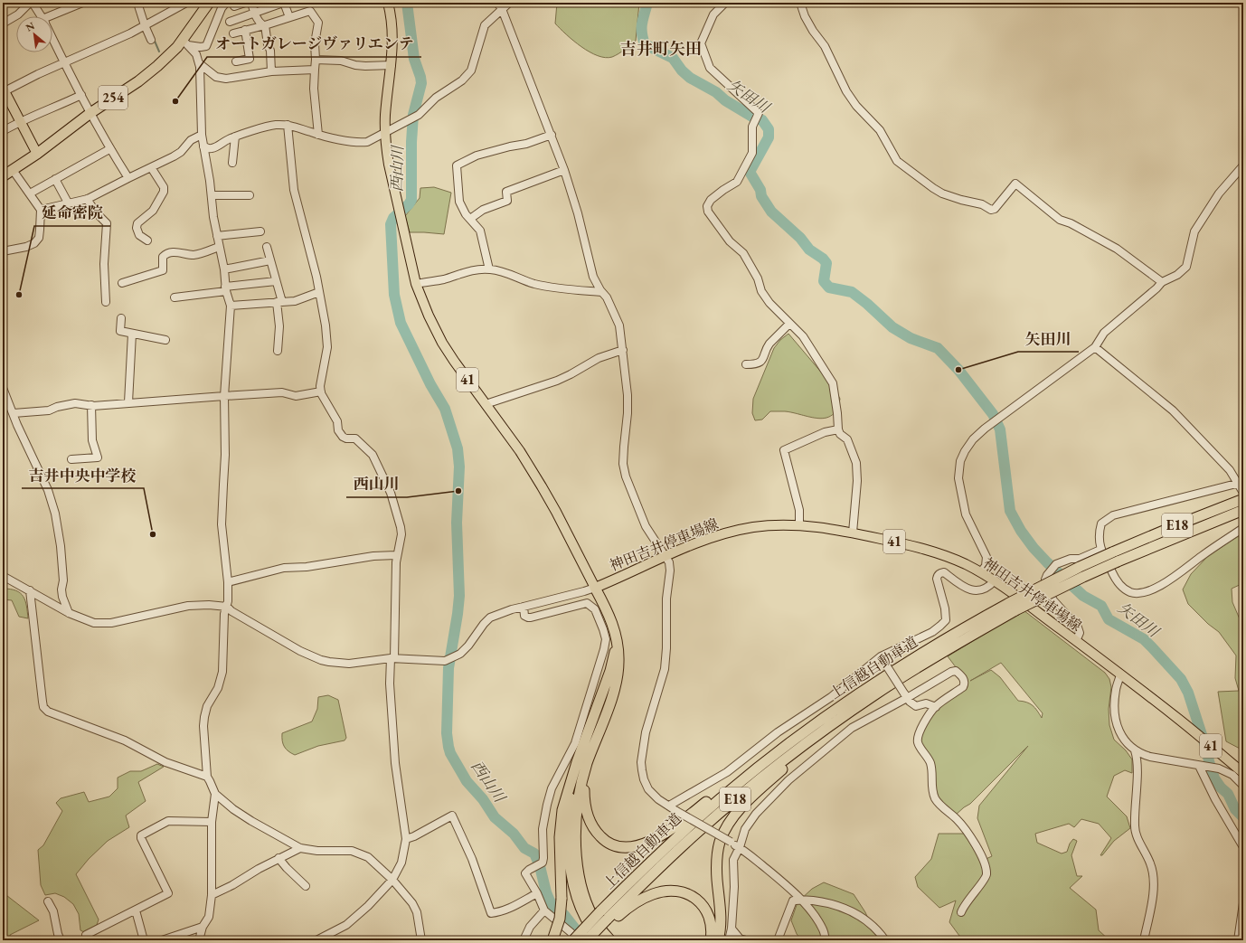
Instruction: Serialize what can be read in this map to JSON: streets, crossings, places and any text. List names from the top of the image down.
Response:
{
  "streets": {
    "highway": ["254", "E18", "上信越自動車道"],
    "main road": ["41", "神田吉井停車場線"]
  },
  "crossings": [
    ["41", "神田吉井停車場線"]
  ],
  "districts": ["吉井町矢田"],
  "water": ["矢田川", "西山川"],
  "places": [
    "オートガレージヴァリエンテ",
    "延命密院",
    "矢田川",
    "西山川",
    "吉井中央中学校"
  ],
  "north": "top left"
}
